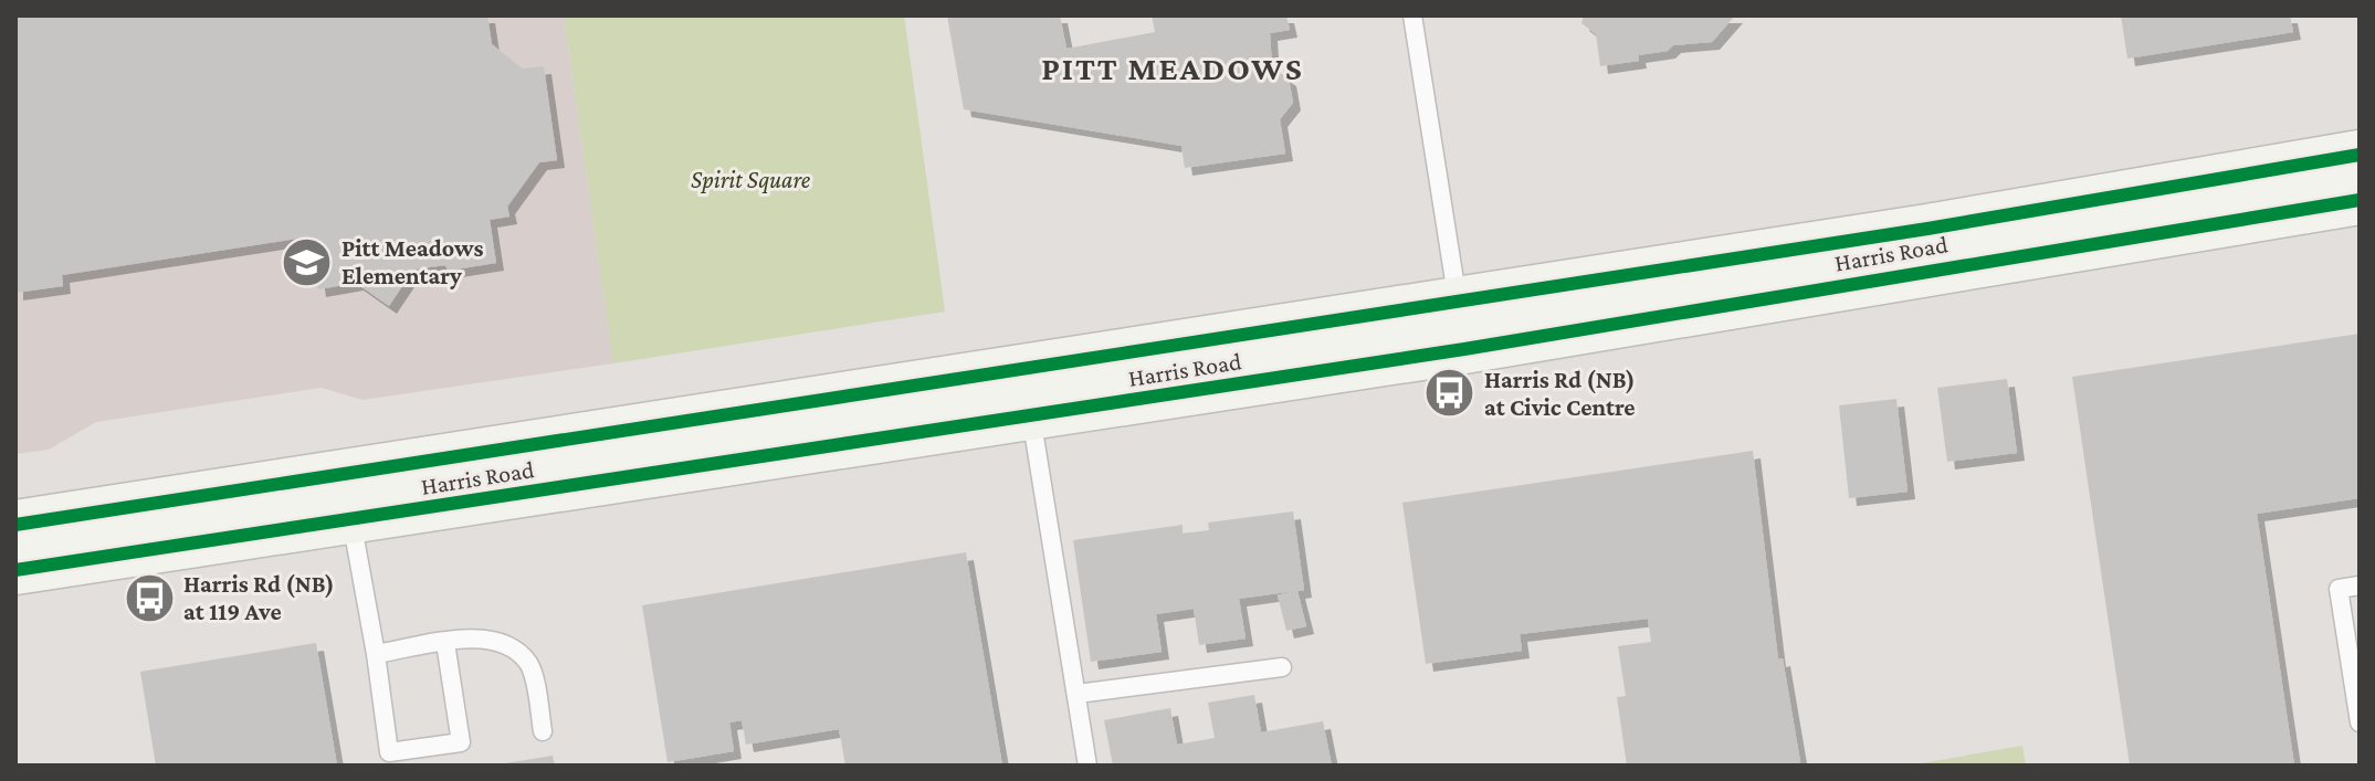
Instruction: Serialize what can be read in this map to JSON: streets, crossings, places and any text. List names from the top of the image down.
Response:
{
  "streets": {
    "main road": ["Harris Road"]
  },
  "districts": ["PITT MEADOWS"],
  "parks": ["Spirit Square"],
  "places": {
    "school or university": ["Pitt Meadows Elementary"],
    "bus stop": ["Harris Rd (NB) at Civic Centre", "Harris Rd (NB) at 119 Ave"]
  }
}
